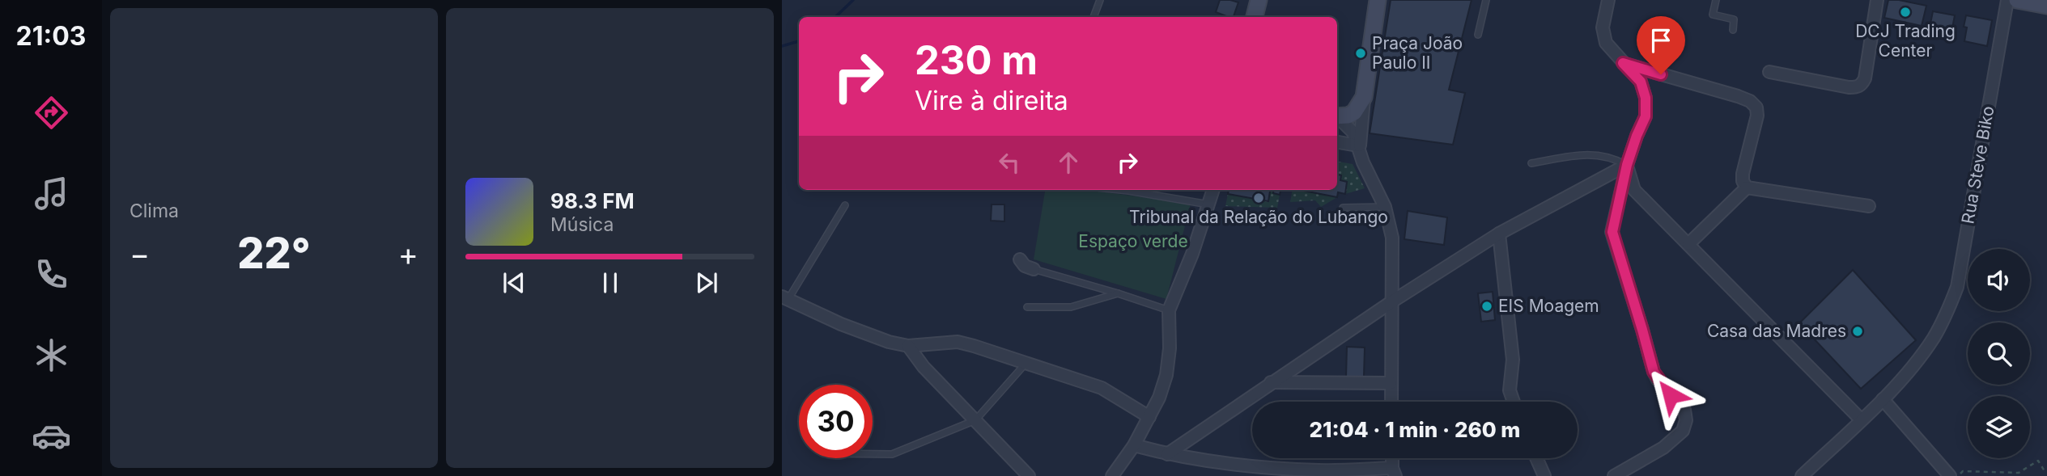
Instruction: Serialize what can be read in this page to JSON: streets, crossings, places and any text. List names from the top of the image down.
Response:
{
  "streets": {
    "street": ["Rua Steve Biko"]
  },
  "parks": ["Espaço verde"],
  "places": [
    "DCJ Trading Center",
    "Praça João Paulo II",
    "Tribunal da Relação do Lubango",
    "EIS Moagem",
    "Casa das Madres"
  ],
  "page": {
    "tabs": "21:03",
    "tile": "Clima",
    "turn": ["230 m", "Vire à direita"],
    "song": ["98.3 FM", "Música"],
    "heat": ["−", "22°", "+"],
    "limit": "30",
    "trip": "21:04 · 1 min · 260 m"
  }
}
